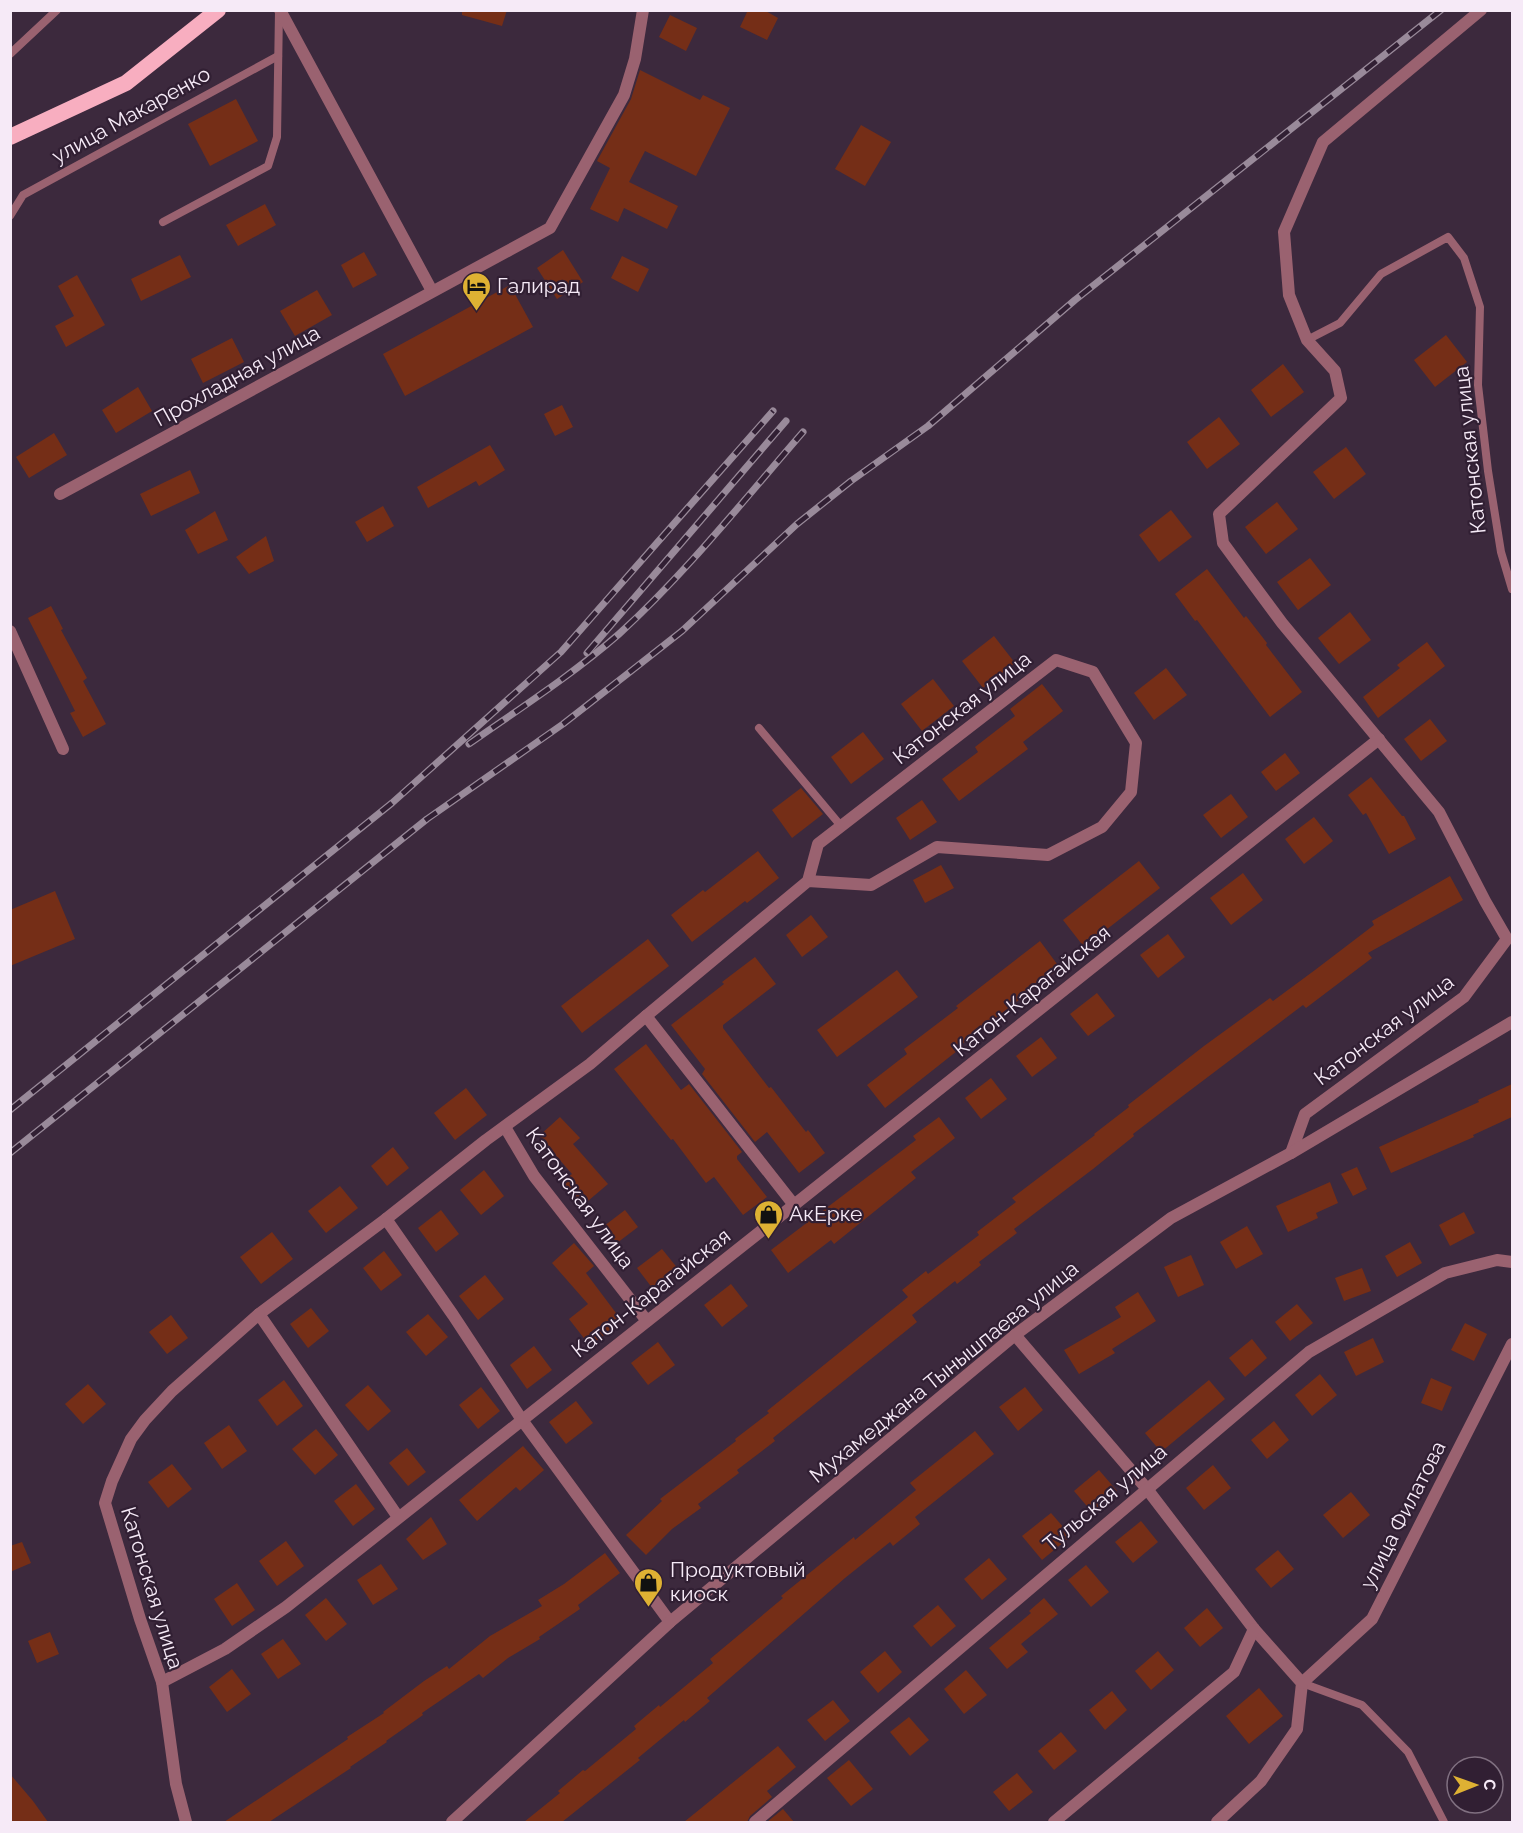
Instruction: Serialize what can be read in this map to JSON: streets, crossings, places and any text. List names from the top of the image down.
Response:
{
  "streets": {
    "street": [
      "Прохладная улица",
      "Катонская улица",
      "Катон-Карагайская",
      "Мухамеджана Тынышпаева улица",
      "Тульская улица",
      "улица Филатова"
    ],
    "lane": ["улица Макаренко"]
  },
  "crossings": [
    ["Катонская улица", "Катон-Карагайская"],
    ["Катонская улица", "Мухамеджана Тынышпаева улица"]
  ],
  "places": {
    "hotel": ["Галирад"],
    "shop": ["АкЕрке", "Продуктовый киоск"]
  },
  "north": "right"
}
